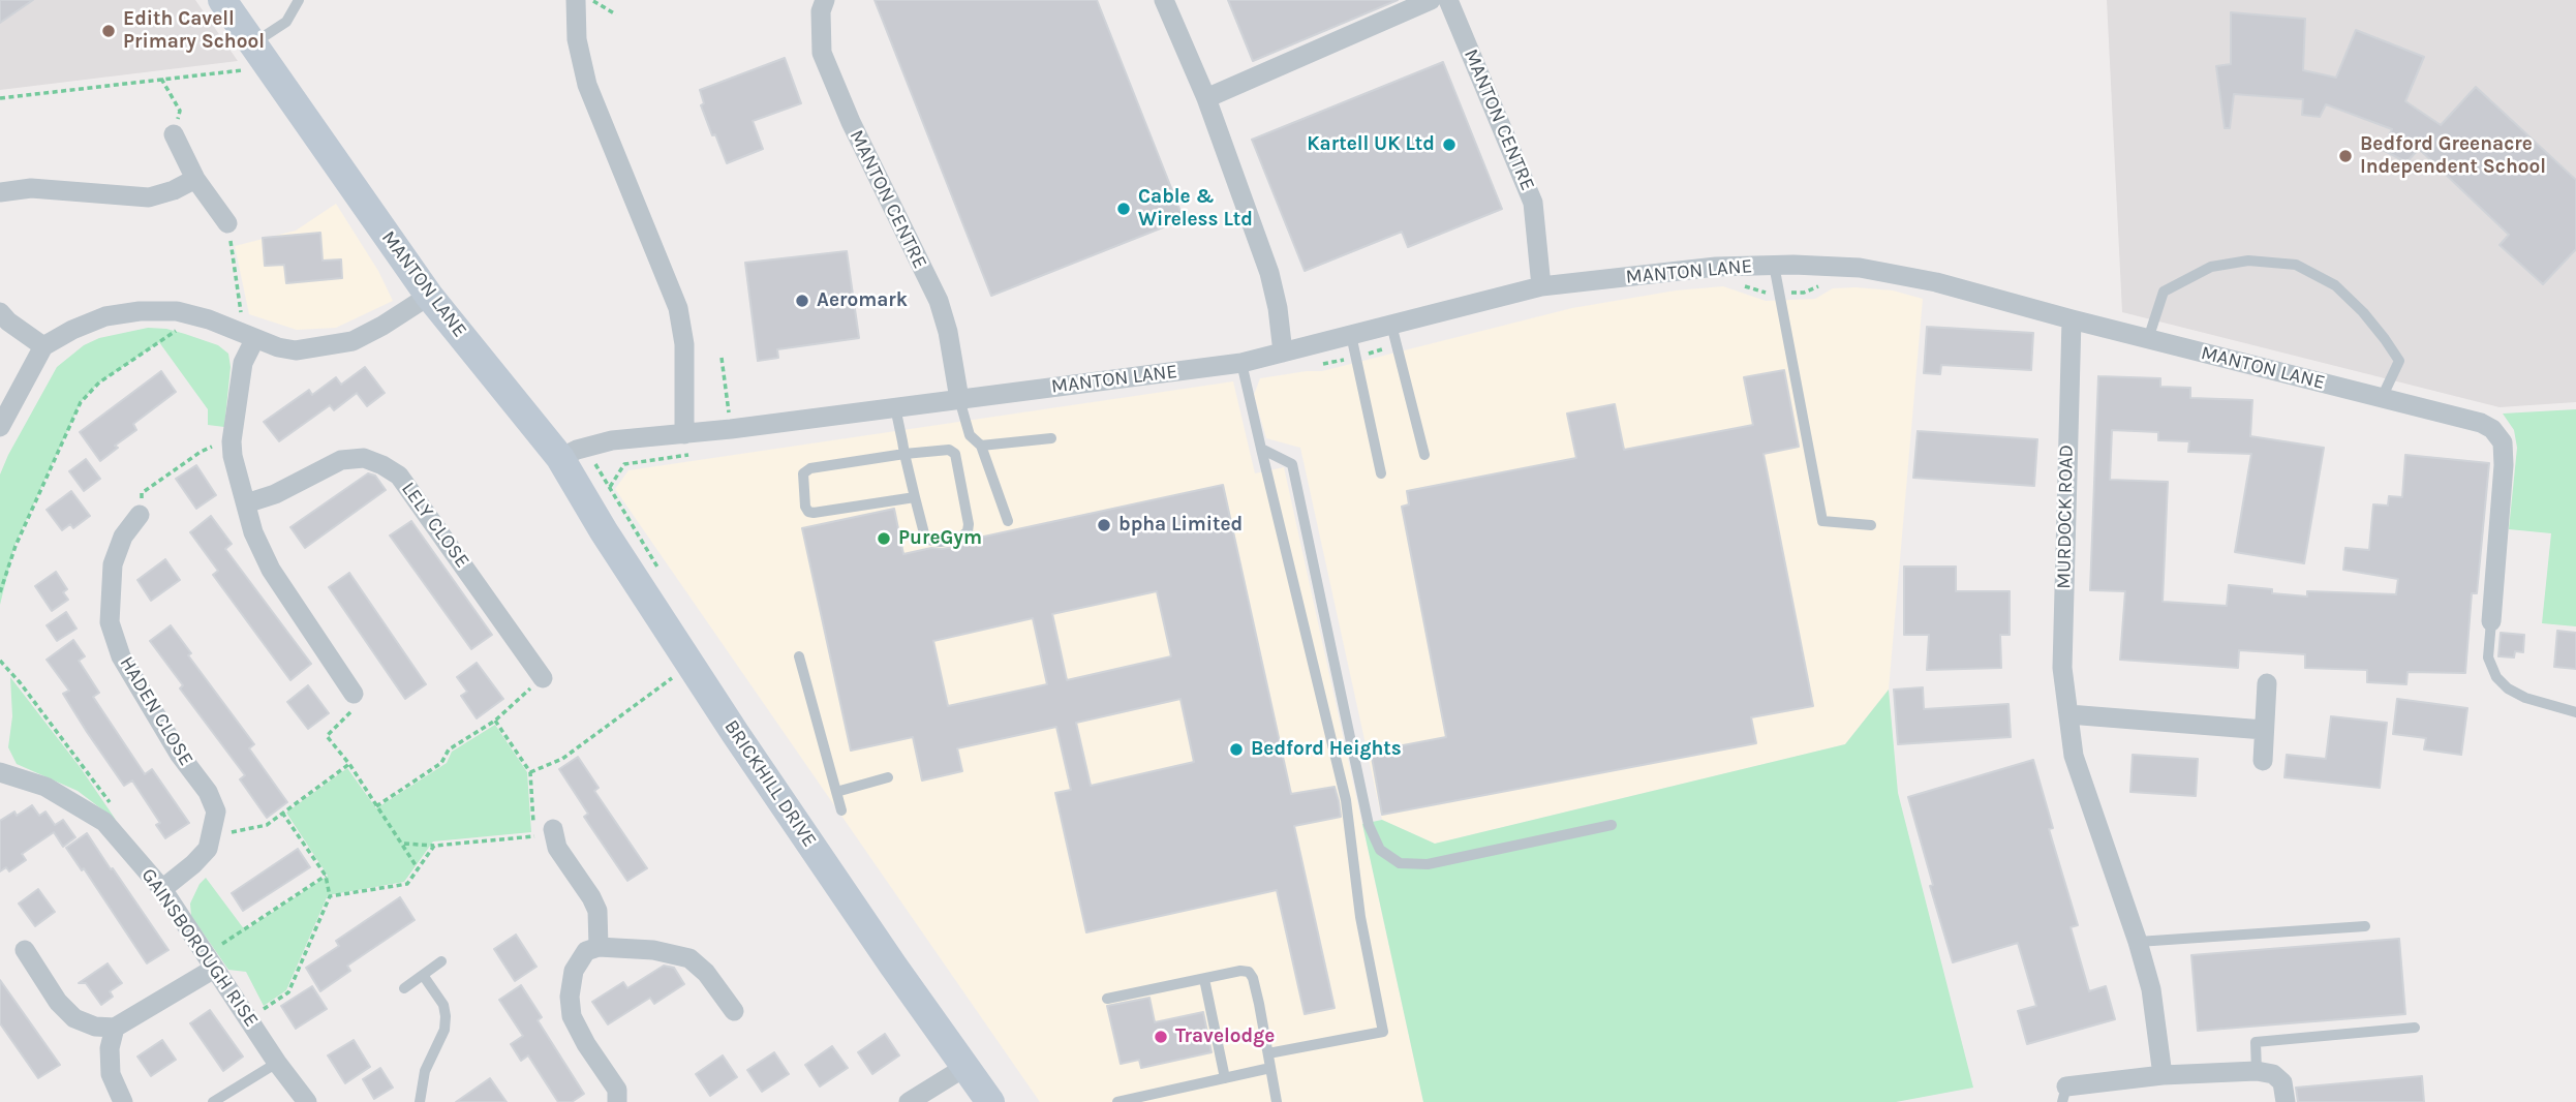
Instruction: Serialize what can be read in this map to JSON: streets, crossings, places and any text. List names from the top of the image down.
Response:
{
  "streets": {
    "street": [
      "MANTON CENTRE",
      "MANTON LANE",
      "MURDOCK ROAD",
      "LELY CLOSE",
      "HADEN CLOSE",
      "BRICKHILL DRIVE",
      "GAINSBOROUGH RISE"
    ]
  },
  "crossings": [
    ["MANTON CENTRE", "MANTON LANE"],
    ["MANTON LANE", "MURDOCK ROAD"],
    ["MANTON LANE", "BRICKHILL DRIVE"]
  ],
  "places": [
    "Edith Cavell Primary School",
    "Kartell UK Ltd",
    "Bedford Greenacre Independent School",
    "Cable & Wireless Ltd",
    "Aeromark",
    "bpha Limited",
    "PureGym",
    "Bedford Heights",
    "Travelodge"
  ]
}
